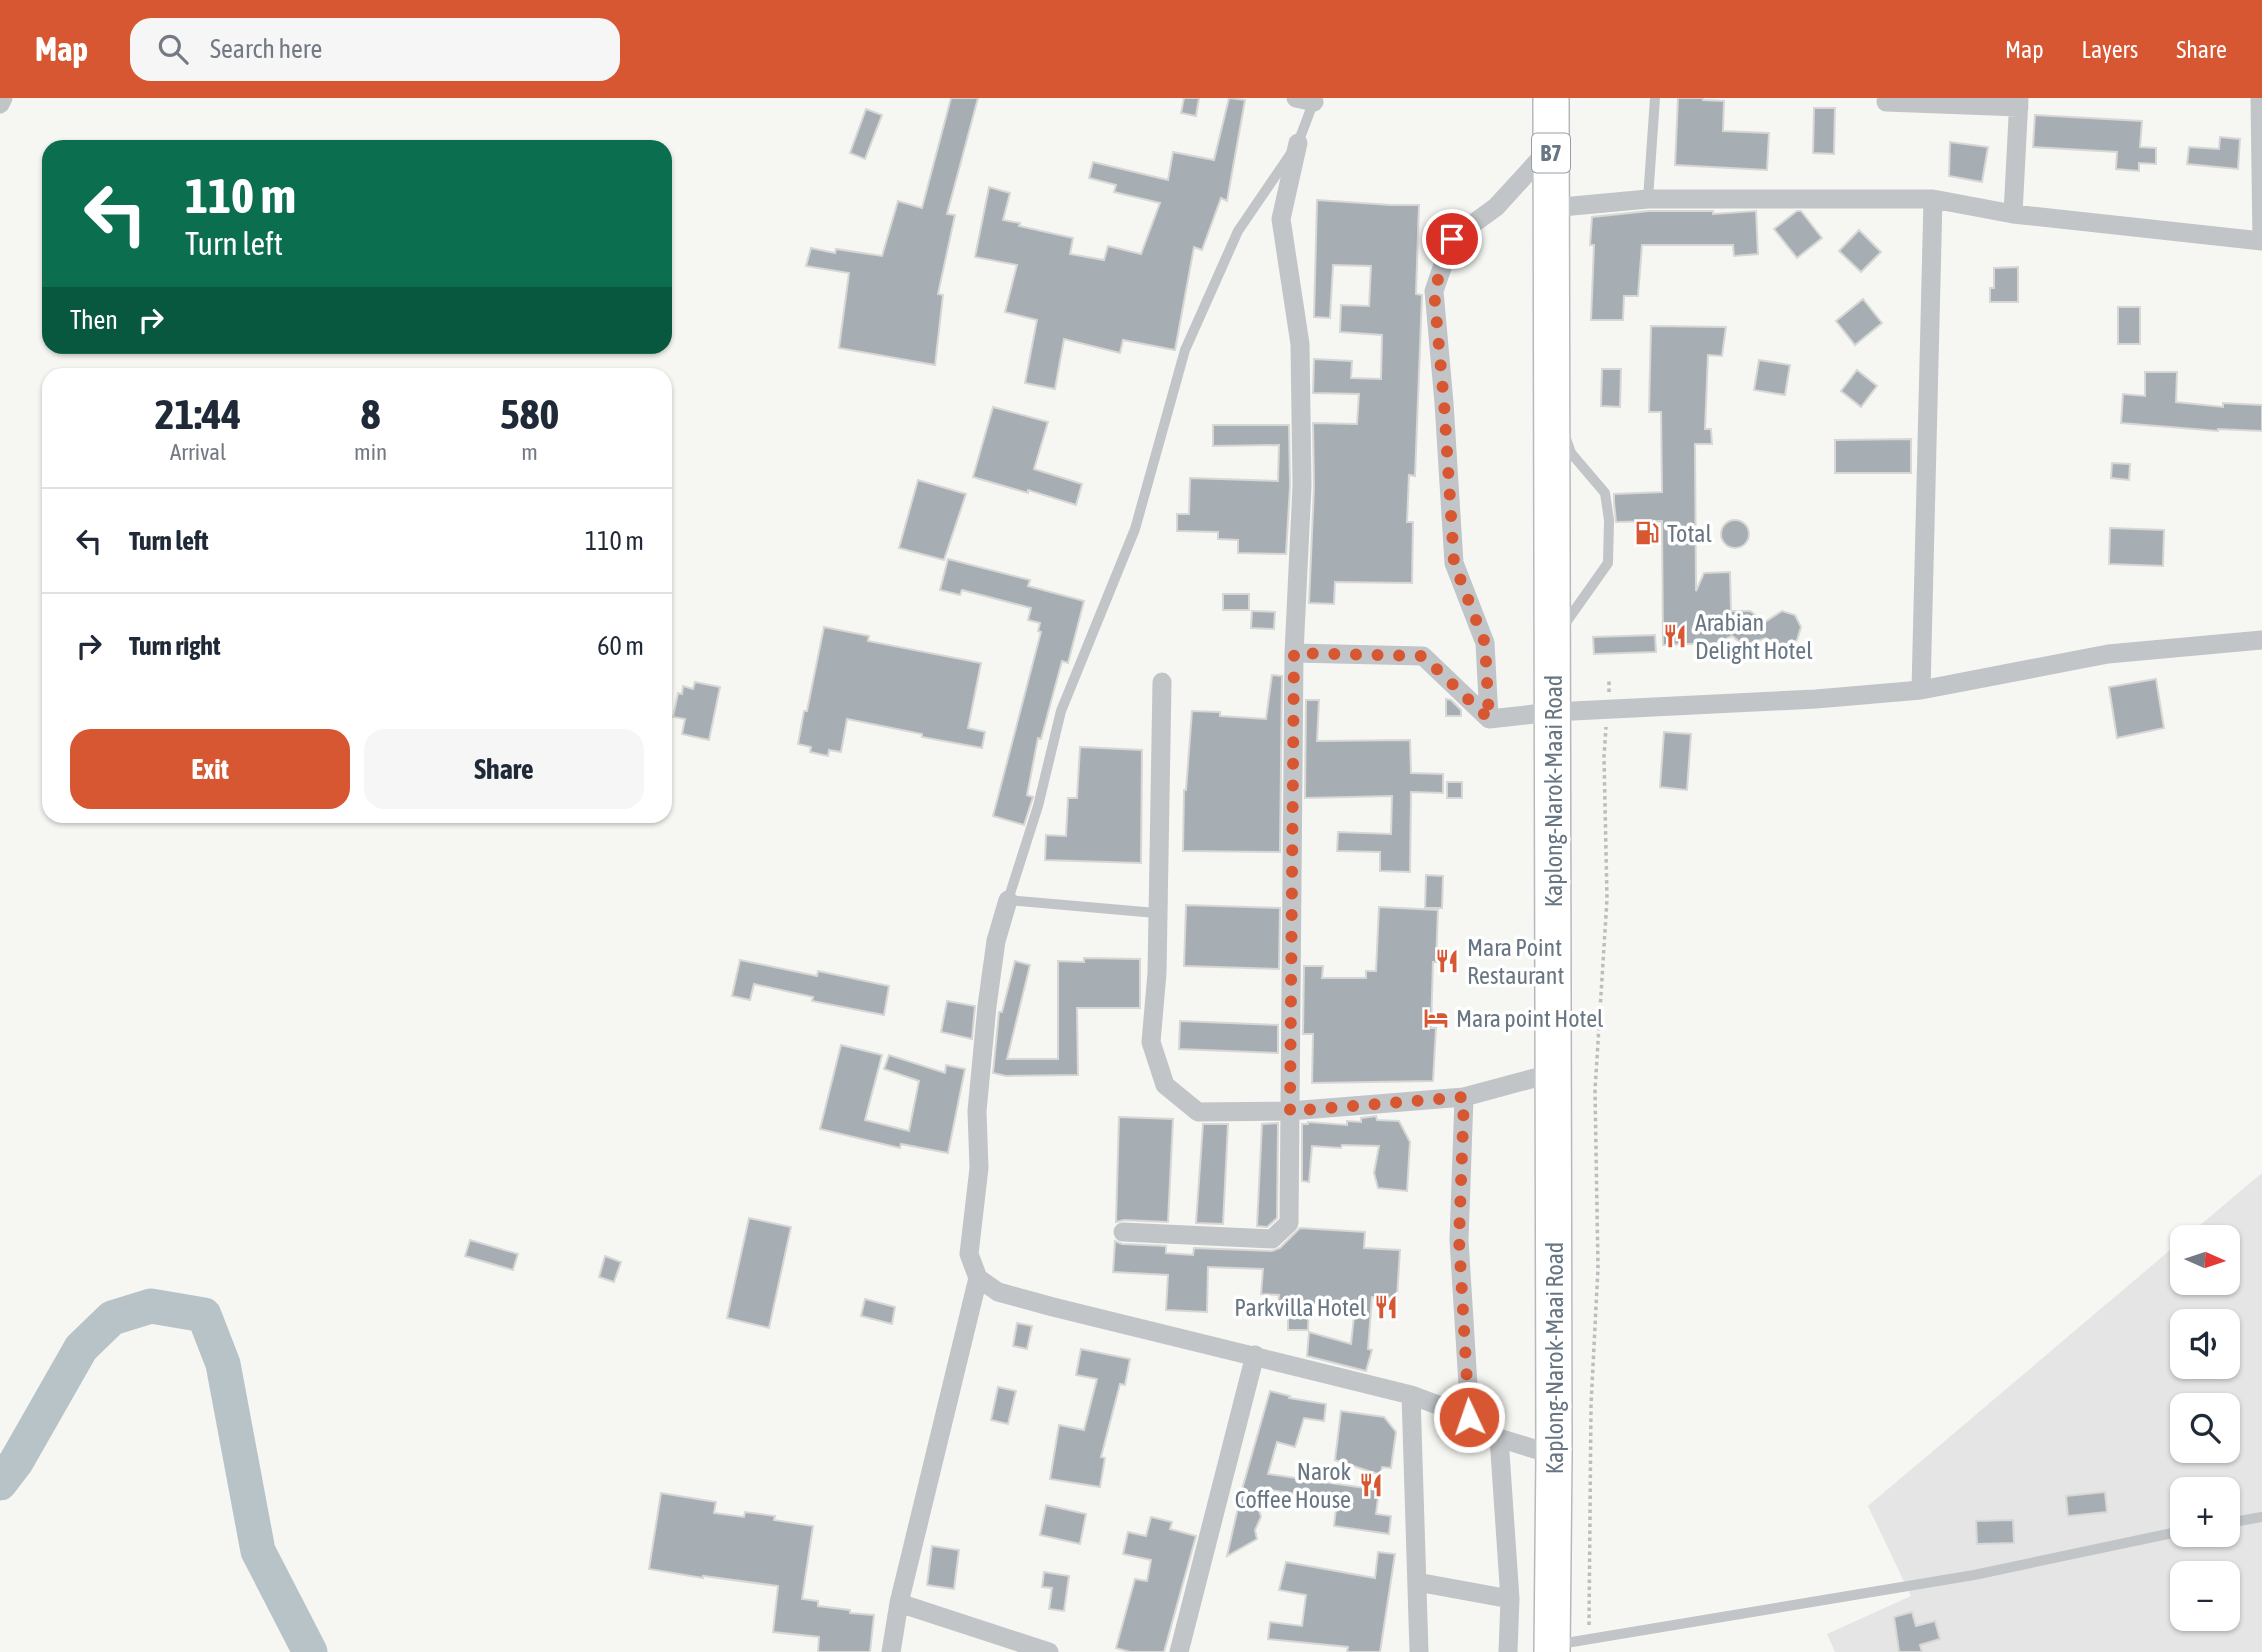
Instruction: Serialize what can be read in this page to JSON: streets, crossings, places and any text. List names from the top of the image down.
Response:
{
  "streets": {
    "highway": ["B7", "Kaplong-Narok-Maai Road"]
  },
  "places": {
    "fuel station": ["Total"],
    "restaurant": [
      "Arabian Delight Hotel",
      "Mara Point Restaurant",
      "Parkvilla Hotel",
      "Narok Coffee House"
    ],
    "hotel": ["Mara point Hotel"]
  },
  "north": "right",
  "page": {
    "header": "Map",
    "search": "Search here",
    "nav": ["Map", "Layers", "Share"],
    "turn": ["110 m", "Turn left"],
    "then": "Then",
    "eta": [
      "21:44",
      "Arrival",
      "8",
      "min",
      "580",
      "m"
    ],
    "list": [
      {
        "name": "Turn left",
        "value": "110 m"
      },
      {
        "name": "Turn right",
        "value": "60 m"
      }
    ],
    "buttons": ["Exit", "Share"],
    "map_buttons": ["+", "−"]
  }
}
